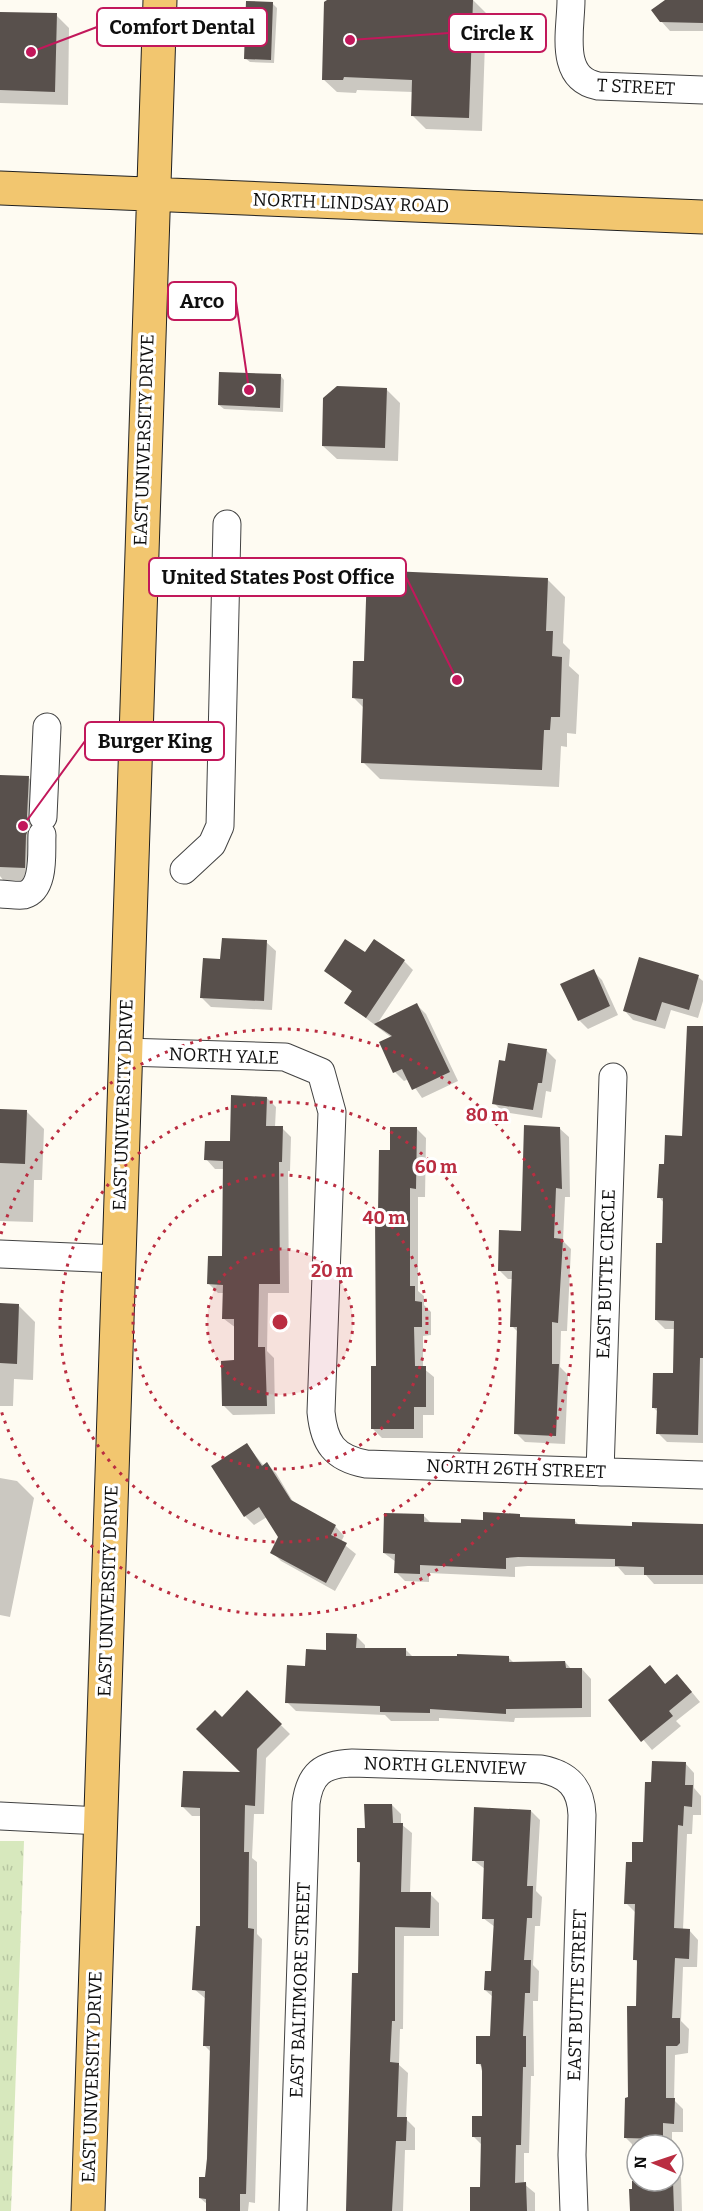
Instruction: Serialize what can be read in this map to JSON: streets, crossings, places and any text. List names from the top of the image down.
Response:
{
  "streets": {
    "main road": ["NORTH LINDSAY ROAD", "EAST UNIVERSITY DRIVE"],
    "street": [
      "T STREET",
      "NORTH YALE",
      "EAST BUTTE CIRCLE",
      "NORTH 26TH STREET",
      "NORTH GLENVIEW",
      "EAST BALTIMORE STREET",
      "EAST BUTTE STREET"
    ]
  },
  "crossings": [
    ["NORTH LINDSAY ROAD", "EAST UNIVERSITY DRIVE"],
    ["EAST UNIVERSITY DRIVE", "NORTH YALE"],
    ["NORTH YALE", "NORTH 26TH STREET"],
    ["EAST BUTTE CIRCLE", "NORTH 26TH STREET"],
    ["NORTH GLENVIEW", "EAST BALTIMORE STREET"],
    ["NORTH GLENVIEW", "EAST BUTTE STREET"]
  ],
  "places": [
    "Circle K",
    "Comfort Dental",
    "Arco",
    "United States Post Office",
    "Burger King"
  ],
  "north": "left",
  "rings": [
    "80 m",
    "60 m",
    "40 m",
    "20 m"
  ]
}
